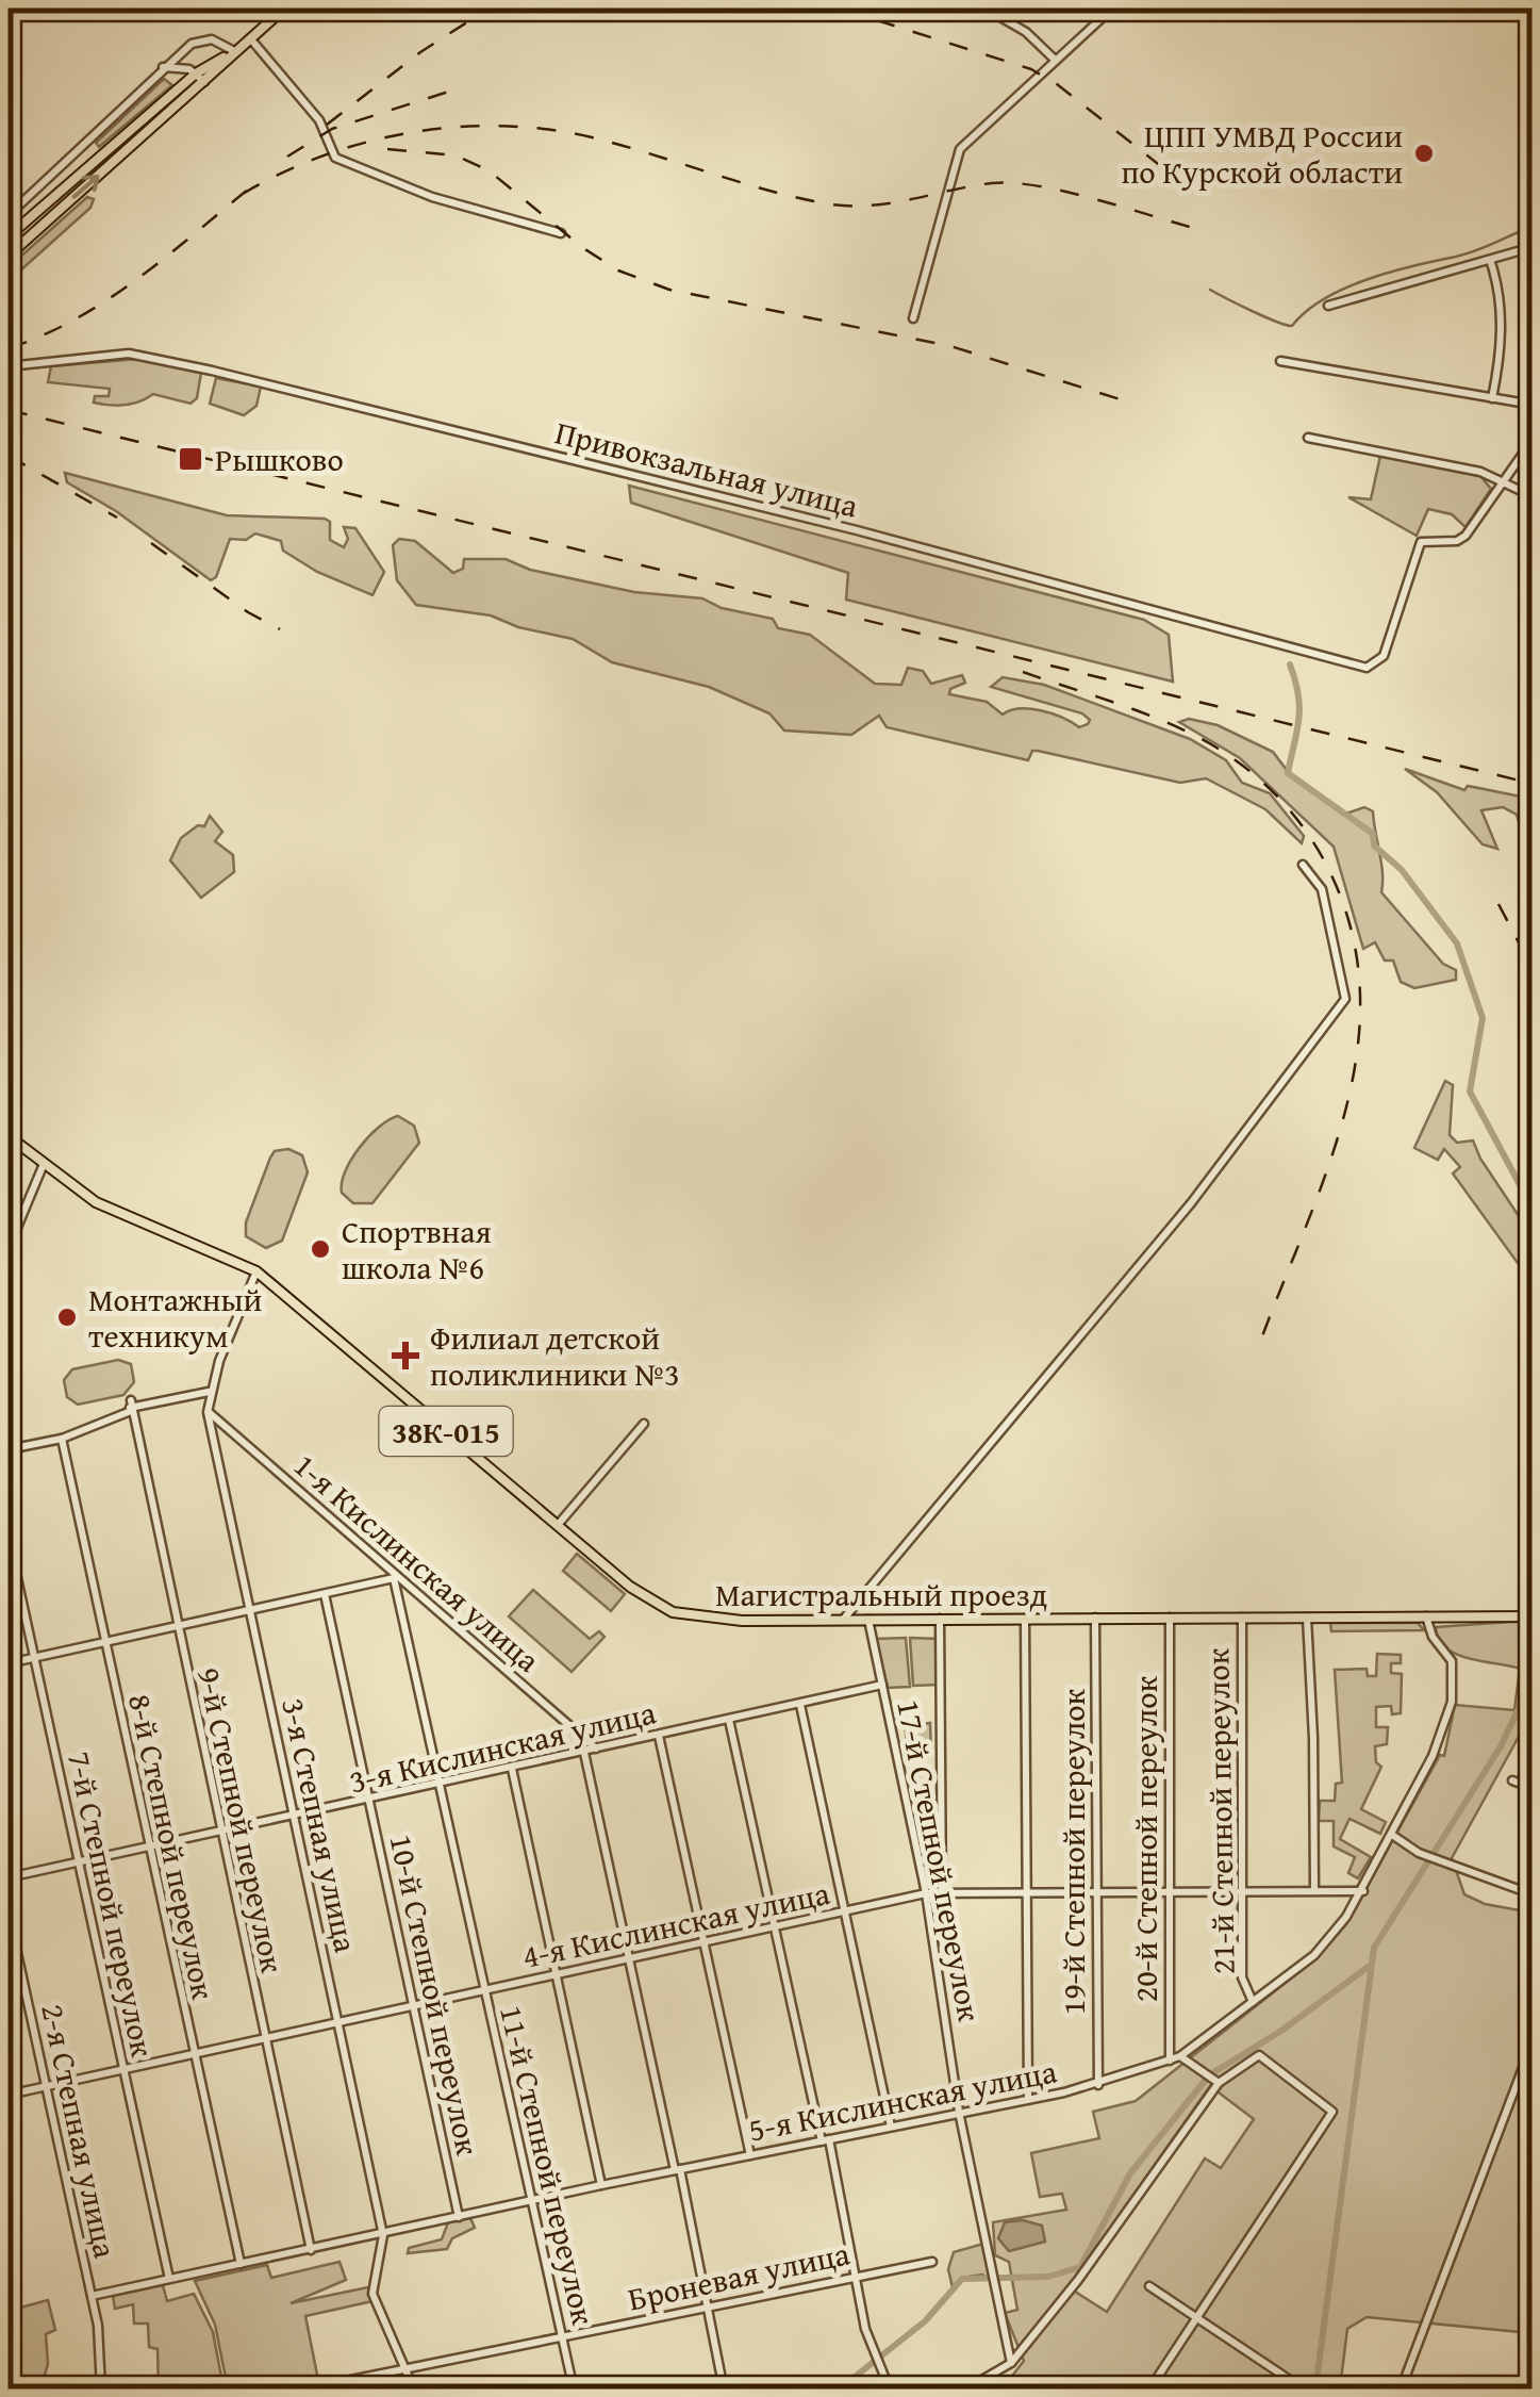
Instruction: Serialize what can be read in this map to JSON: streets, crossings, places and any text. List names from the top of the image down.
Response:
{
  "streets": {
    "main road": ["38К-015", "Магистральный проезд"],
    "street": [
      "Привокзальная улица",
      "1-я Кислинская улица",
      "3-я Кислинская улица",
      "21-й Степной переулок",
      "9-й Степной переулок",
      "3-я Степная улица",
      "20-й Степной переулок",
      "8-й Степной переулок",
      "19-й Степной переулок",
      "17-й Степной переулок",
      "7-й Степной переулок",
      "4-я Кислинская улица",
      "10-й Степной переулок",
      "5-я Кислинская улица",
      "2-я Степная улица",
      "11-й Степной переулок",
      "Броневая улица"
    ]
  },
  "crossings": [
    ["1-я Кислинская улица", "3-я Кислинская улица"],
    ["1-я Кислинская улица", "3-я Степная улица"],
    ["1-я Кислинская улица", "11-й Степной переулок"],
    ["Магистральный проезд", "21-й Степной переулок"],
    ["Магистральный проезд", "3-я Степная улица"],
    ["Магистральный проезд", "20-й Степной переулок"],
    ["Магистральный проезд", "19-й Степной переулок"],
    ["Магистральный проезд", "17-й Степной переулок"],
    ["Магистральный проезд", "5-я Кислинская улица"],
    ["3-я Кислинская улица", "9-й Степной переулок"],
    ["3-я Кислинская улица", "3-я Степная улица"],
    ["3-я Кислинская улица", "8-й Степной переулок"],
    ["3-я Кислинская улица", "17-й Степной переулок"],
    ["3-я Кислинская улица", "7-й Степной переулок"],
    ["3-я Кислинская улица", "10-й Степной переулок"],
    ["3-я Кислинская улица", "11-й Степной переулок"],
    ["21-й Степной переулок", "4-я Кислинская улица"],
    ["21-й Степной переулок", "5-я Кислинская улица"],
    ["9-й Степной переулок", "4-я Кислинская улица"],
    ["9-й Степной переулок", "5-я Кислинская улица"],
    ["3-я Степная улица", "4-я Кислинская улица"],
    ["3-я Степная улица", "5-я Кислинская улица"],
    ["3-я Степная улица", "Броневая улица"],
    ["20-й Степной переулок", "4-я Кислинская улица"],
    ["20-й Степной переулок", "5-я Кислинская улица"],
    ["8-й Степной переулок", "4-я Кислинская улица"],
    ["8-й Степной переулок", "5-я Кислинская улица"],
    ["19-й Степной переулок", "4-я Кислинская улица"],
    ["19-й Степной переулок", "5-я Кислинская улица"],
    ["17-й Степной переулок", "4-я Кислинская улица"],
    ["17-й Степной переулок", "5-я Кислинская улица"],
    ["7-й Степной переулок", "4-я Кислинская улица"],
    ["7-й Степной переулок", "5-я Кислинская улица"],
    ["4-я Кислинская улица", "10-й Степной переулок"],
    ["4-я Кислинская улица", "5-я Кислинская улица"],
    ["4-я Кислинская улица", "2-я Степная улица"],
    ["4-я Кислинская улица", "11-й Степной переулок"],
    ["10-й Степной переулок", "5-я Кислинская улица"],
    ["5-я Кислинская улица", "2-я Степная улица"],
    ["5-я Кислинская улица", "11-й Степной переулок"],
    ["11-й Степной переулок", "Броневая улица"]
  ],
  "places": {
    "other": ["ЦПП УМВД России по Курской области", "Спортвная школа №6", "Монтажный техникум"],
    "transit": ["Рышково"],
    "health": ["Филиал детской поликлиники №3"]
  }
}
